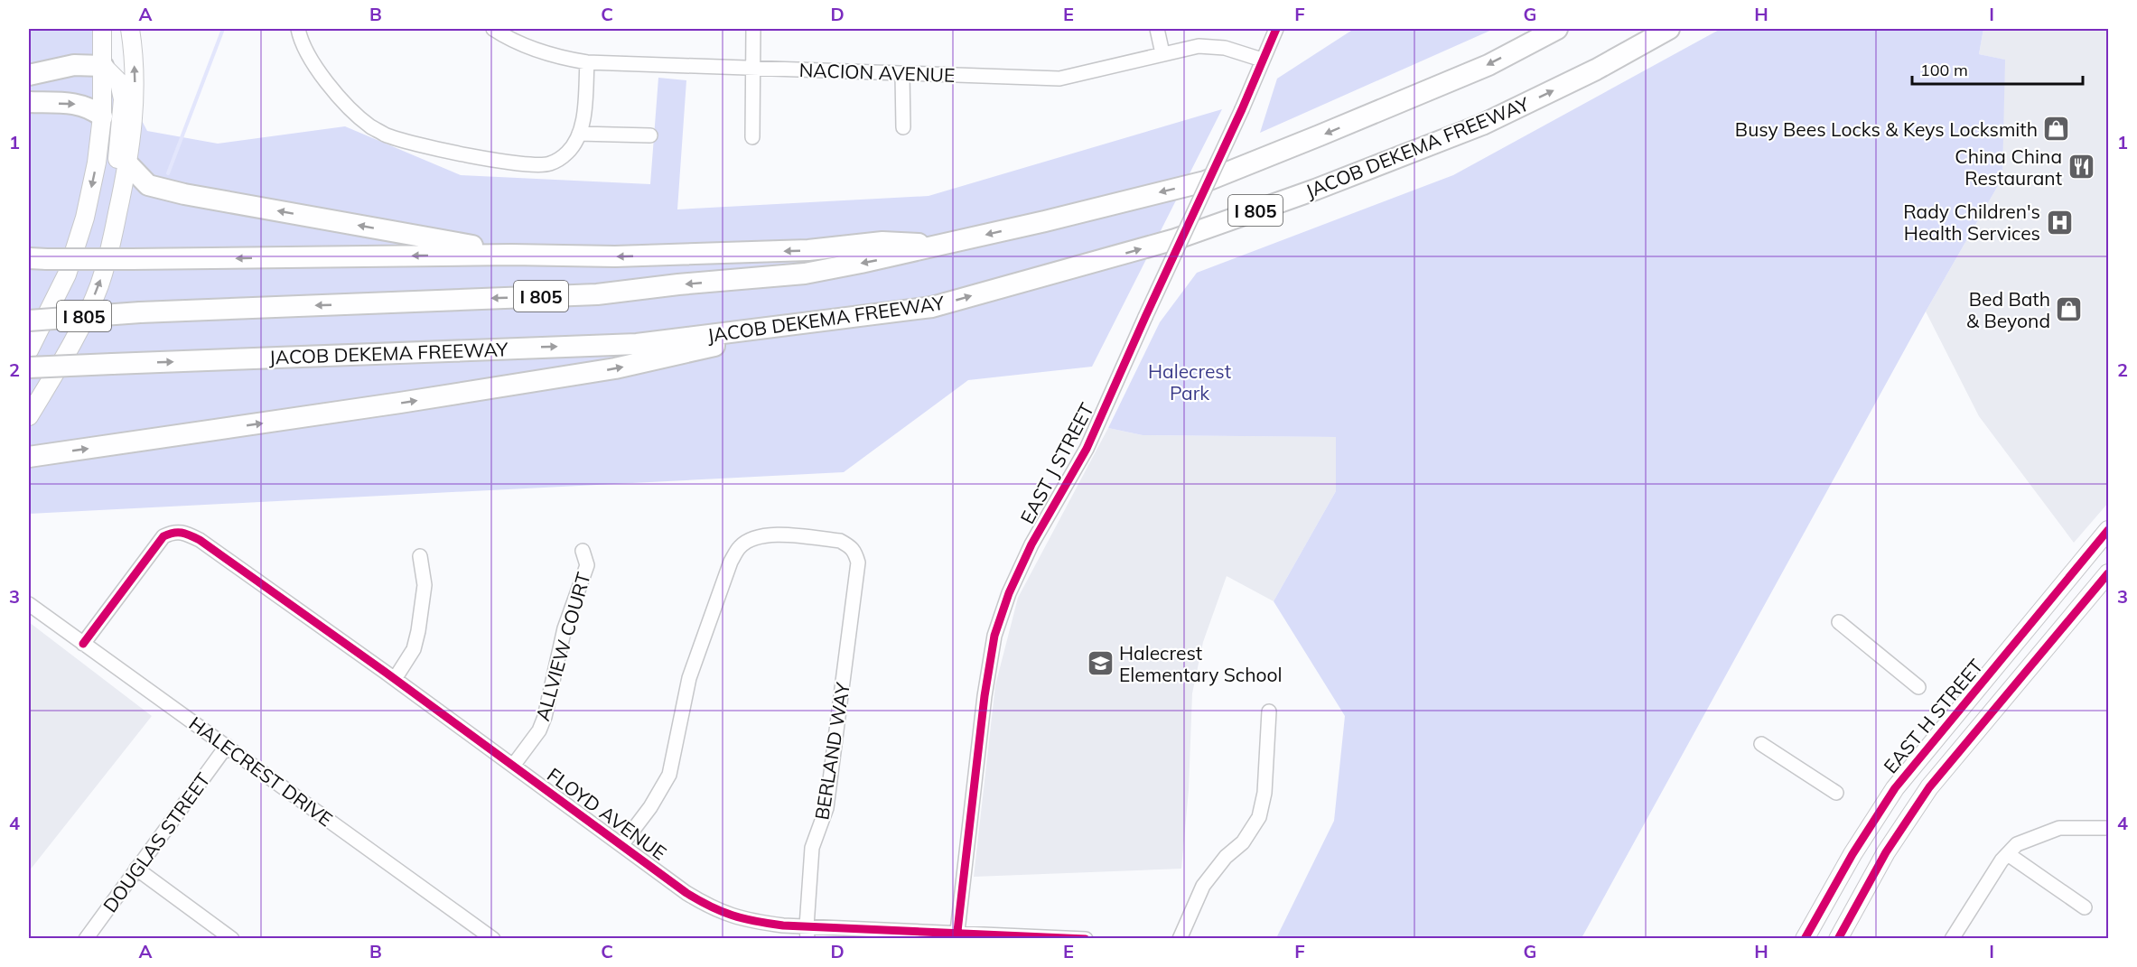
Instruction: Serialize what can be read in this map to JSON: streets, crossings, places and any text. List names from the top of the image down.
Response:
{
  "streets": {
    "highway": ["JACOB DEKEMA FREEWAY", "I 805"],
    "main road": ["EAST H STREET"],
    "street": [
      "NACION AVENUE",
      "EAST J STREET",
      "ALLVIEW COURT",
      "BERLAND WAY",
      "HALECREST DRIVE",
      "FLOYD AVENUE",
      "DOUGLAS STREET"
    ]
  },
  "crossings": [
    ["NACION AVENUE", "EAST J STREET"],
    ["EAST J STREET", "FLOYD AVENUE"],
    ["ALLVIEW COURT", "FLOYD AVENUE"],
    ["BERLAND WAY", "FLOYD AVENUE"],
    ["HALECREST DRIVE", "FLOYD AVENUE"],
    ["HALECREST DRIVE", "DOUGLAS STREET"]
  ],
  "parks": ["Halecrest Park"],
  "places": {
    "shop": ["Busy Bees Locks & Keys Locksmith", "Bed Bath & Beyond"],
    "restaurant": ["China China Restaurant"],
    "hospital": ["Rady Children's Health Services"],
    "school or university": ["Halecrest Elementary School"]
  },
  "scale_bar": "100 m",
  "grid": {
    "columns": [
      "A",
      "B",
      "C",
      "D",
      "E",
      "F",
      "G",
      "H",
      "I"
    ],
    "rows": [
      "1",
      "2",
      "3",
      "4"
    ]
  }
}
